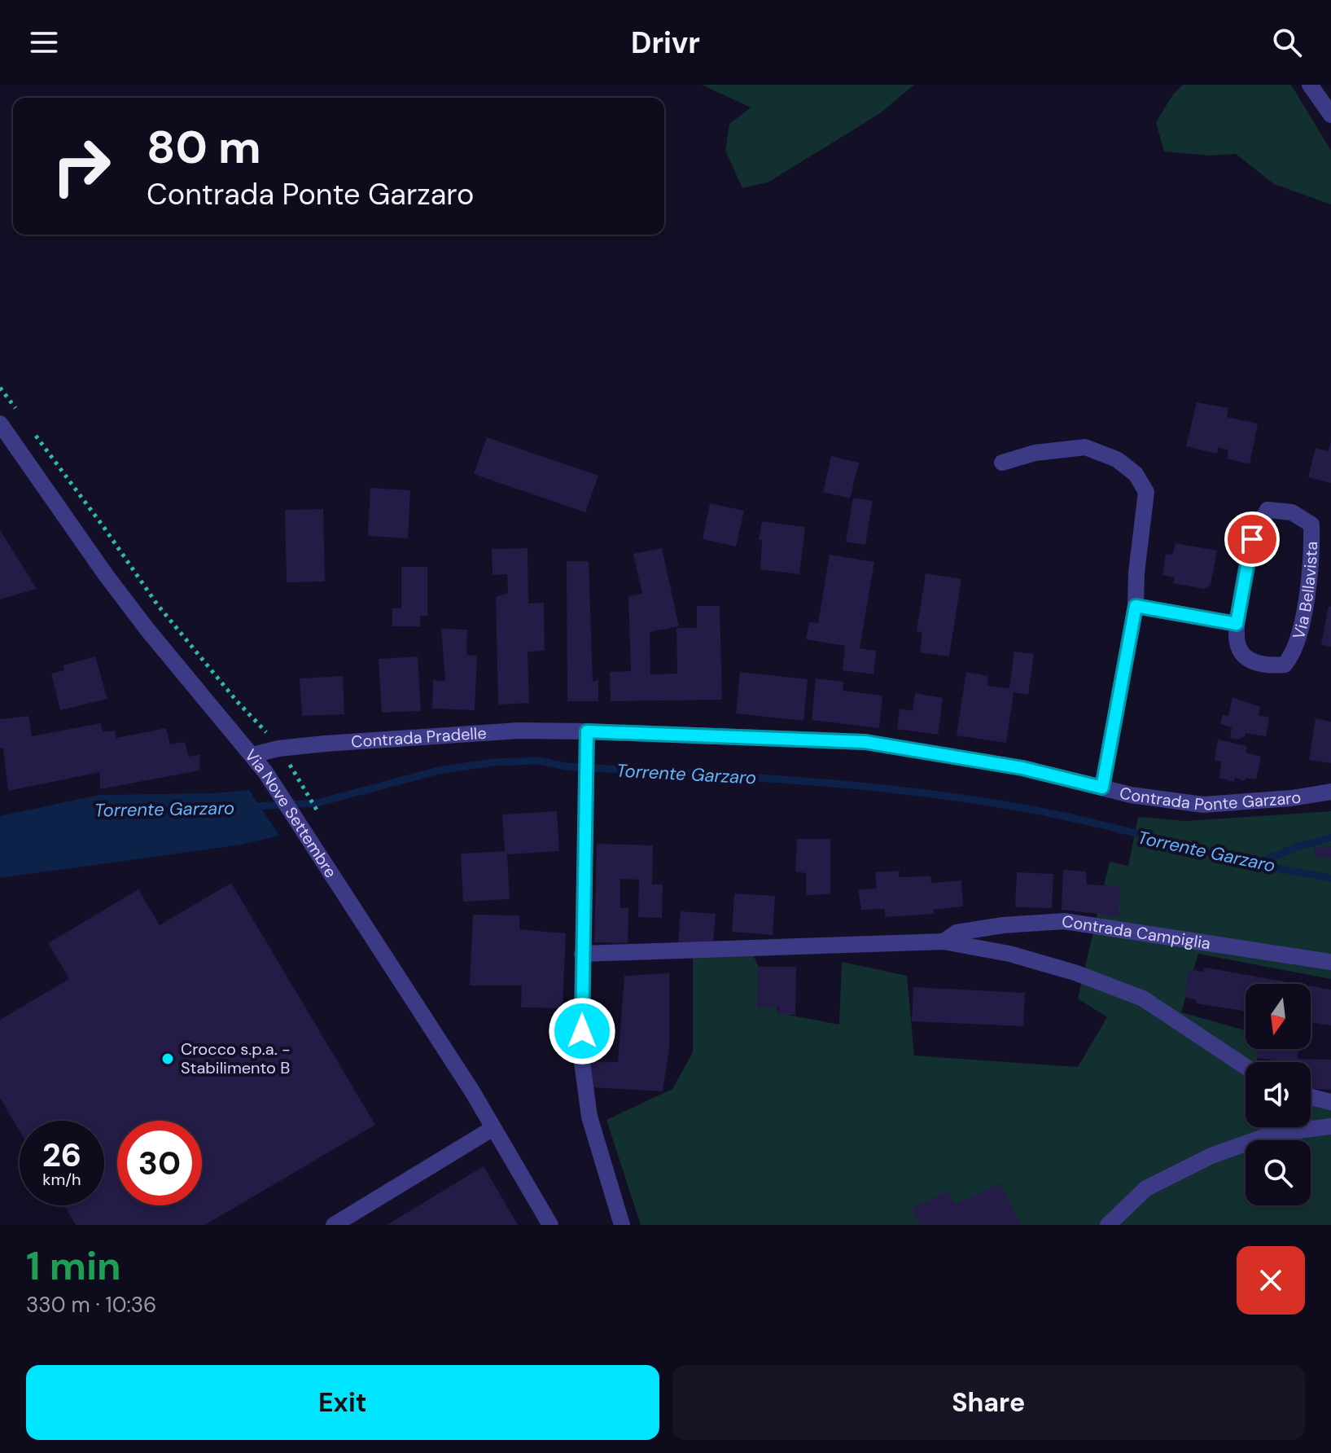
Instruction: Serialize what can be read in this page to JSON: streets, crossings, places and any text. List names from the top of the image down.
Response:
{
  "streets": {
    "street": [
      "Via Bellavista",
      "Contrada Pradelle",
      "Contrada Ponte Garzaro",
      "Via Nove Settembre",
      "Contrada Campiglia"
    ]
  },
  "crossings": [
    ["Contrada Pradelle", "Contrada Ponte Garzaro"],
    ["Contrada Pradelle", "Via Nove Settembre"]
  ],
  "water": ["Torrente Garzaro"],
  "places": ["Crocco s.p.a. - Stabilimento B"],
  "north": "bottom",
  "page": {
    "header": "Drivr",
    "turn": ["80 m", "Contrada Ponte Garzaro"],
    "speed": "26 km/h",
    "limit": "30",
    "heading": ["1 min", "330 m · 10:36"],
    "buttons": ["Exit", "Share"]
  }
}
